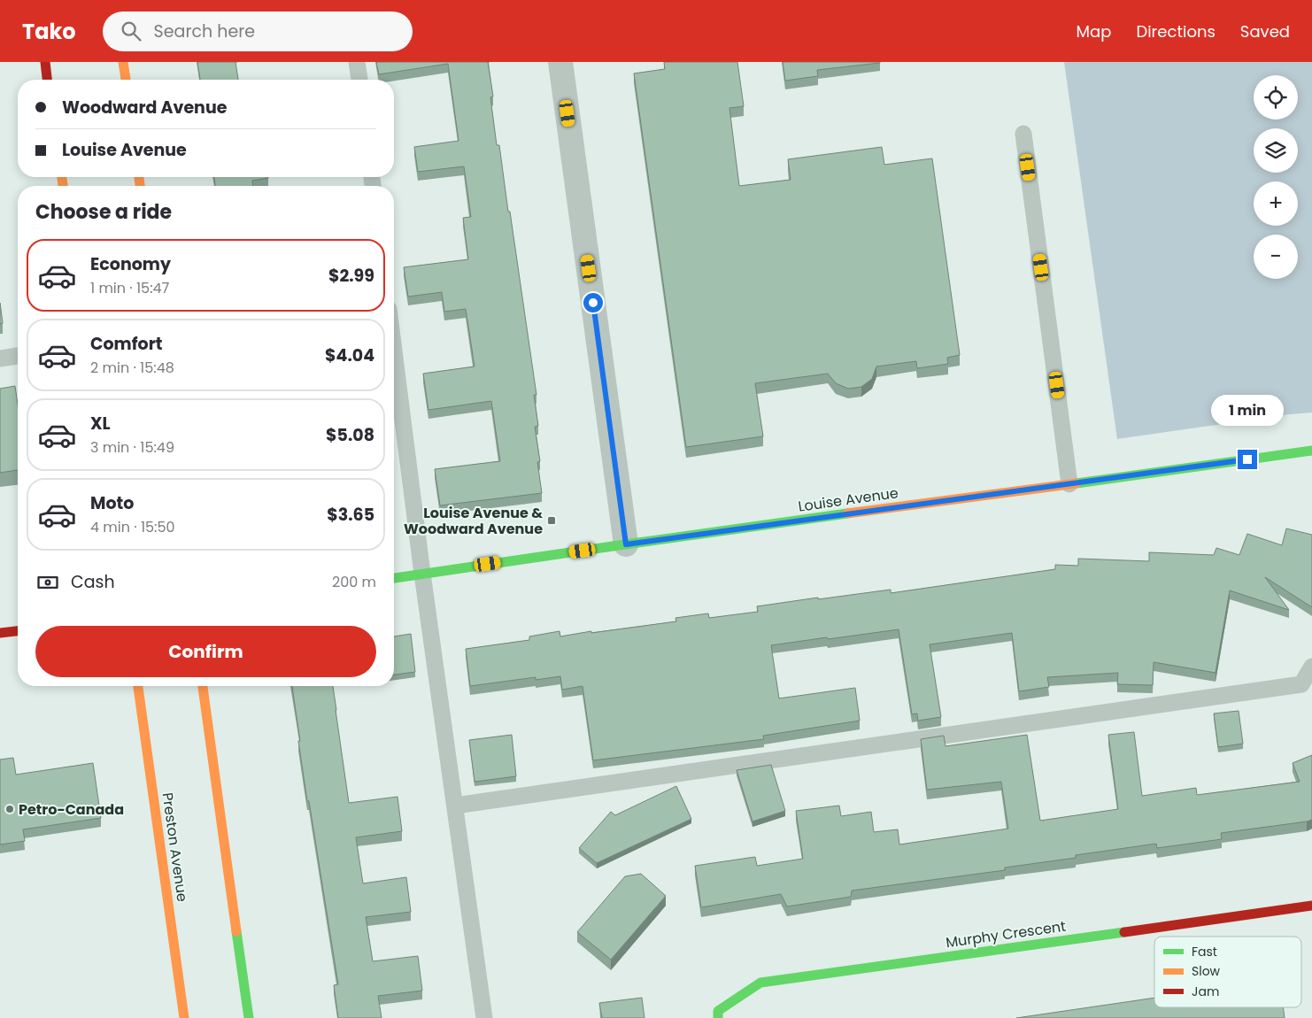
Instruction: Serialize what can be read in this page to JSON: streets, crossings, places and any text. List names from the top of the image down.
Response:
{
  "streets": {
    "street": ["Louise Avenue", "Preston Avenue", "Murphy Crescent"]
  },
  "places": {
    "transit": ["Louise Avenue & Woodward Avenue"],
    "other": ["Petro-Canada"]
  },
  "legend": ["Fast", "Slow", "Jam"],
  "page": {
    "header": "Tako",
    "search": "Search here",
    "nav": ["Map", "Directions", "Saved"],
    "map_buttons": ["+", "−"],
    "banner": ["Woodward Avenue", "Louise Avenue"],
    "heading": "Choose a ride",
    "list": [
      {
        "name": "Economy",
        "note": "1 min · 15:47",
        "value": "$2.99"
      },
      {
        "name": "Comfort",
        "note": "2 min · 15:48",
        "value": "$4.04"
      },
      {
        "name": "XL",
        "note": "3 min · 15:49",
        "value": "$5.08"
      },
      {
        "name": "Moto",
        "note": "4 min · 15:50",
        "value": "$3.65"
      }
    ],
    "bubble": "1 min",
    "pay": ["Cash", "200 m"],
    "buttons": "Confirm"
  }
}
